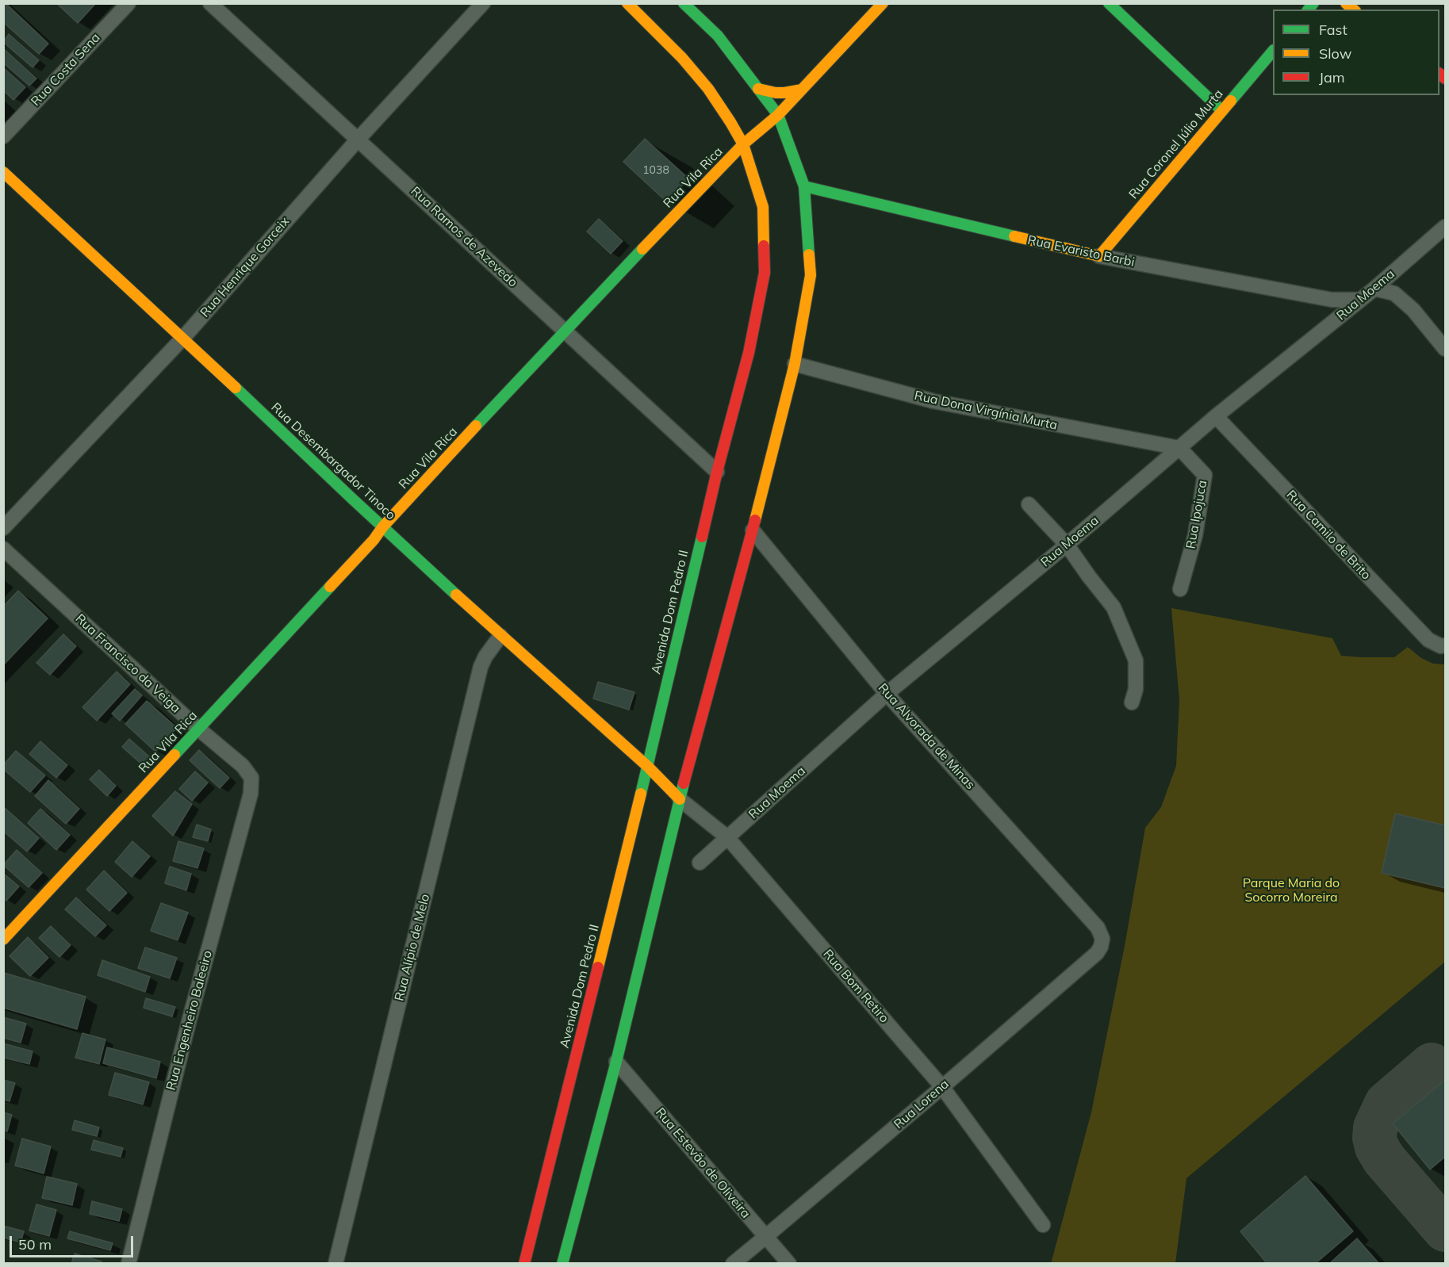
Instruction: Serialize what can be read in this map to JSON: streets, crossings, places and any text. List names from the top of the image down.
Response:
{
  "streets": {
    "street": [
      "Rua Costa Sena",
      "Rua Coronel Júlio Murta",
      "Rua Vila Rica",
      "Rua Ramos de Azevedo",
      "Rua Evaristo Barbi",
      "Rua Henrique Gorceix",
      "Rua Moema",
      "Rua Dona Virgínia Murta",
      "Rua Desembargador Tinoco",
      "Rua Ipojuca",
      "Rua Camilo de Brito",
      "Avenida Dom Pedro II",
      "Rua Francisco da Veiga",
      "Rua Alvorada de Minas",
      "Rua Alípio de Melo",
      "Rua Bom Retiro",
      "Rua Engenheiro Baleeiro",
      "Rua Lorena",
      "Rua Estevão de Oliveira"
    ]
  },
  "crossings": [
    ["Rua Coronel Júlio Murta", "Rua Evaristo Barbi"],
    ["Rua Vila Rica", "Rua Ramos de Azevedo"],
    ["Rua Vila Rica", "Rua Desembargador Tinoco"],
    ["Rua Vila Rica", "Avenida Dom Pedro II"],
    ["Rua Vila Rica", "Rua Francisco da Veiga"],
    ["Rua Ramos de Azevedo", "Rua Henrique Gorceix"],
    ["Rua Ramos de Azevedo", "Avenida Dom Pedro II"],
    ["Rua Evaristo Barbi", "Rua Moema"],
    ["Rua Henrique Gorceix", "Rua Desembargador Tinoco"],
    ["Rua Moema", "Rua Dona Virgínia Murta"],
    ["Rua Moema", "Rua Ipojuca"],
    ["Rua Moema", "Rua Camilo de Brito"],
    ["Rua Moema", "Rua Alvorada de Minas"],
    ["Rua Moema", "Rua Bom Retiro"],
    ["Rua Dona Virgínia Murta", "Rua Ipojuca"],
    ["Rua Desembargador Tinoco", "Avenida Dom Pedro II"],
    ["Rua Desembargador Tinoco", "Rua Alípio de Melo"],
    ["Rua Desembargador Tinoco", "Rua Bom Retiro"],
    ["Avenida Dom Pedro II", "Rua Bom Retiro"],
    ["Rua Francisco da Veiga", "Rua Engenheiro Baleeiro"],
    ["Rua Alvorada de Minas", "Rua Lorena"],
    ["Rua Bom Retiro", "Rua Lorena"],
    ["Rua Lorena", "Rua Estevão de Oliveira"]
  ],
  "parks": ["Parque Maria do Socorro Moreira"],
  "house_numbers": ["1038"],
  "legend": ["Fast", "Slow", "Jam"],
  "scale_bar": "50 m"
}
